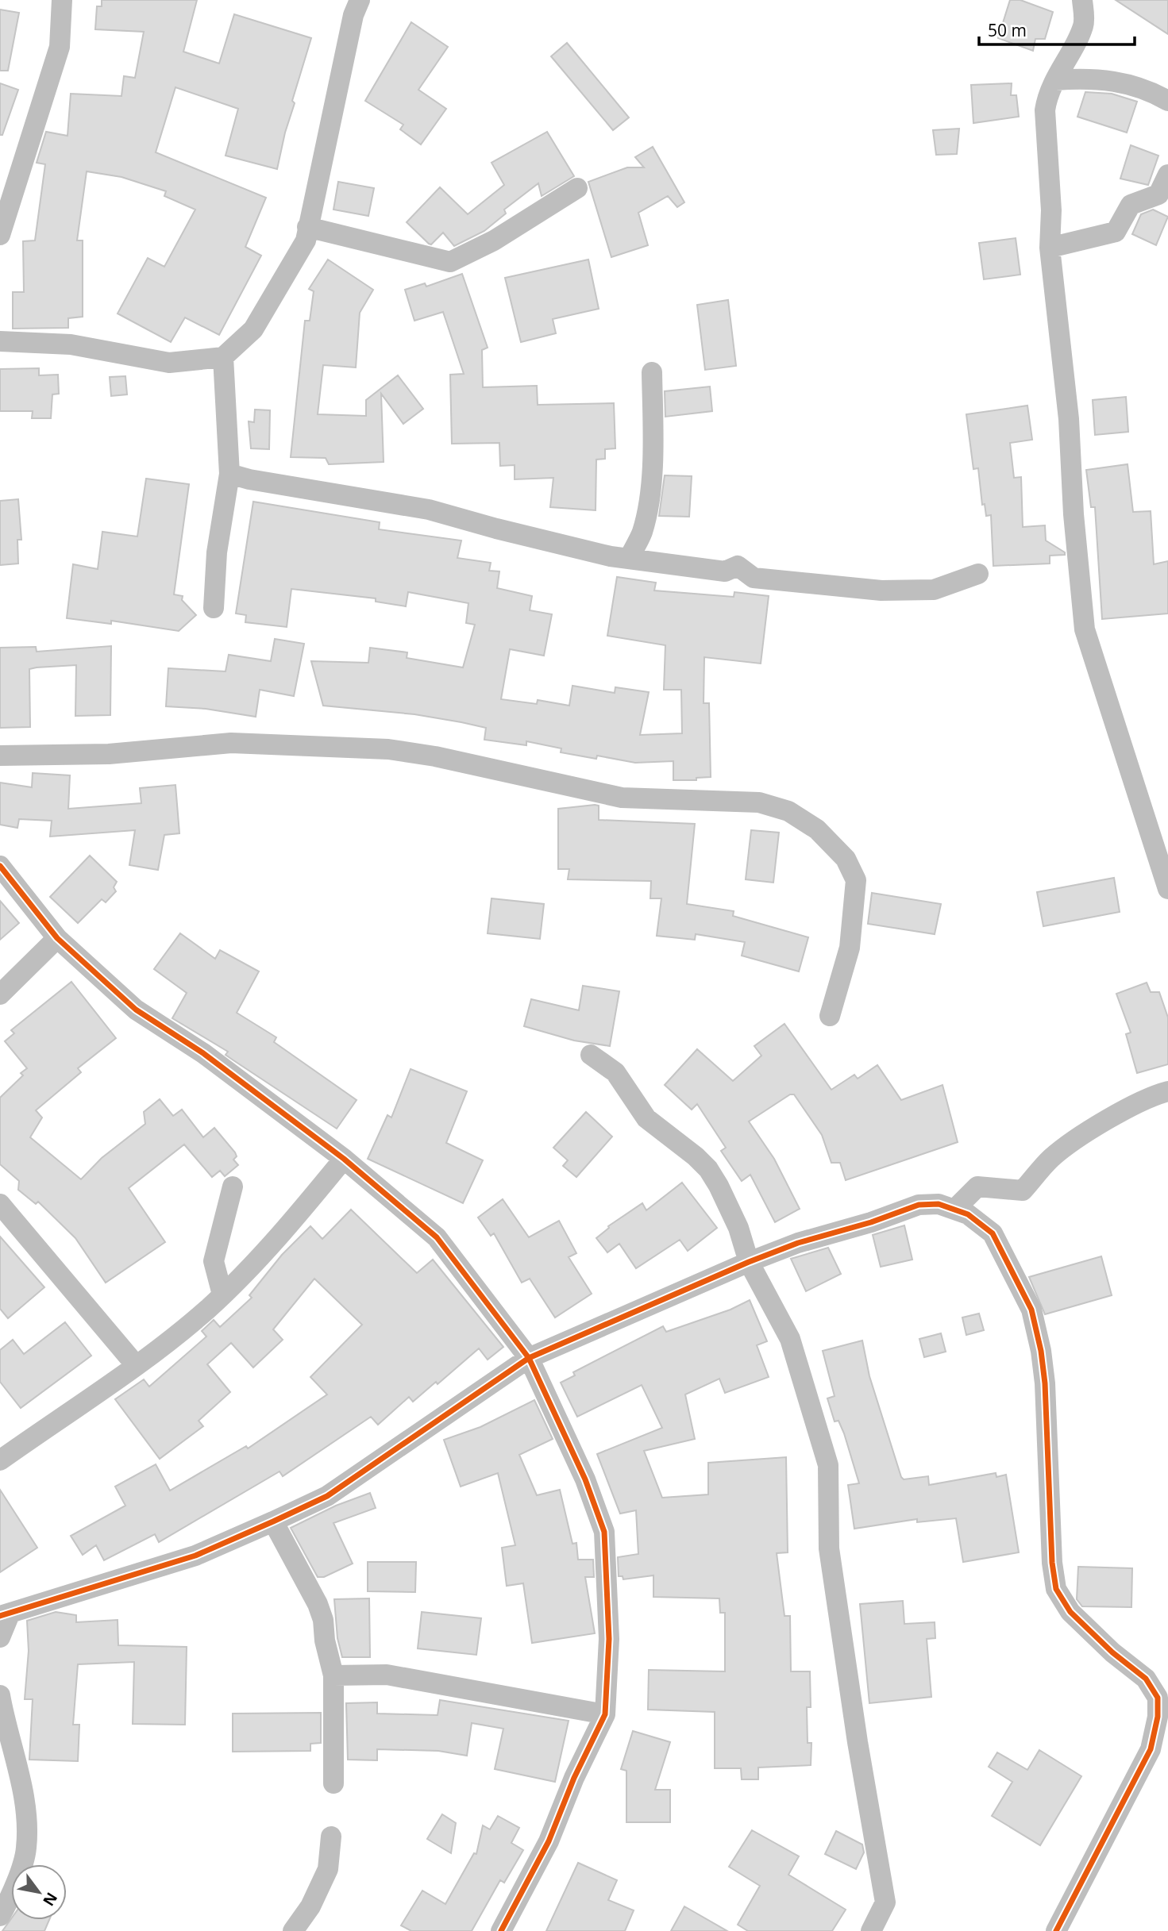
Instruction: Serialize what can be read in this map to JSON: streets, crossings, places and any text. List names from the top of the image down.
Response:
{
  "scale_bar": "50 m",
  "north": "bottom right"
}
